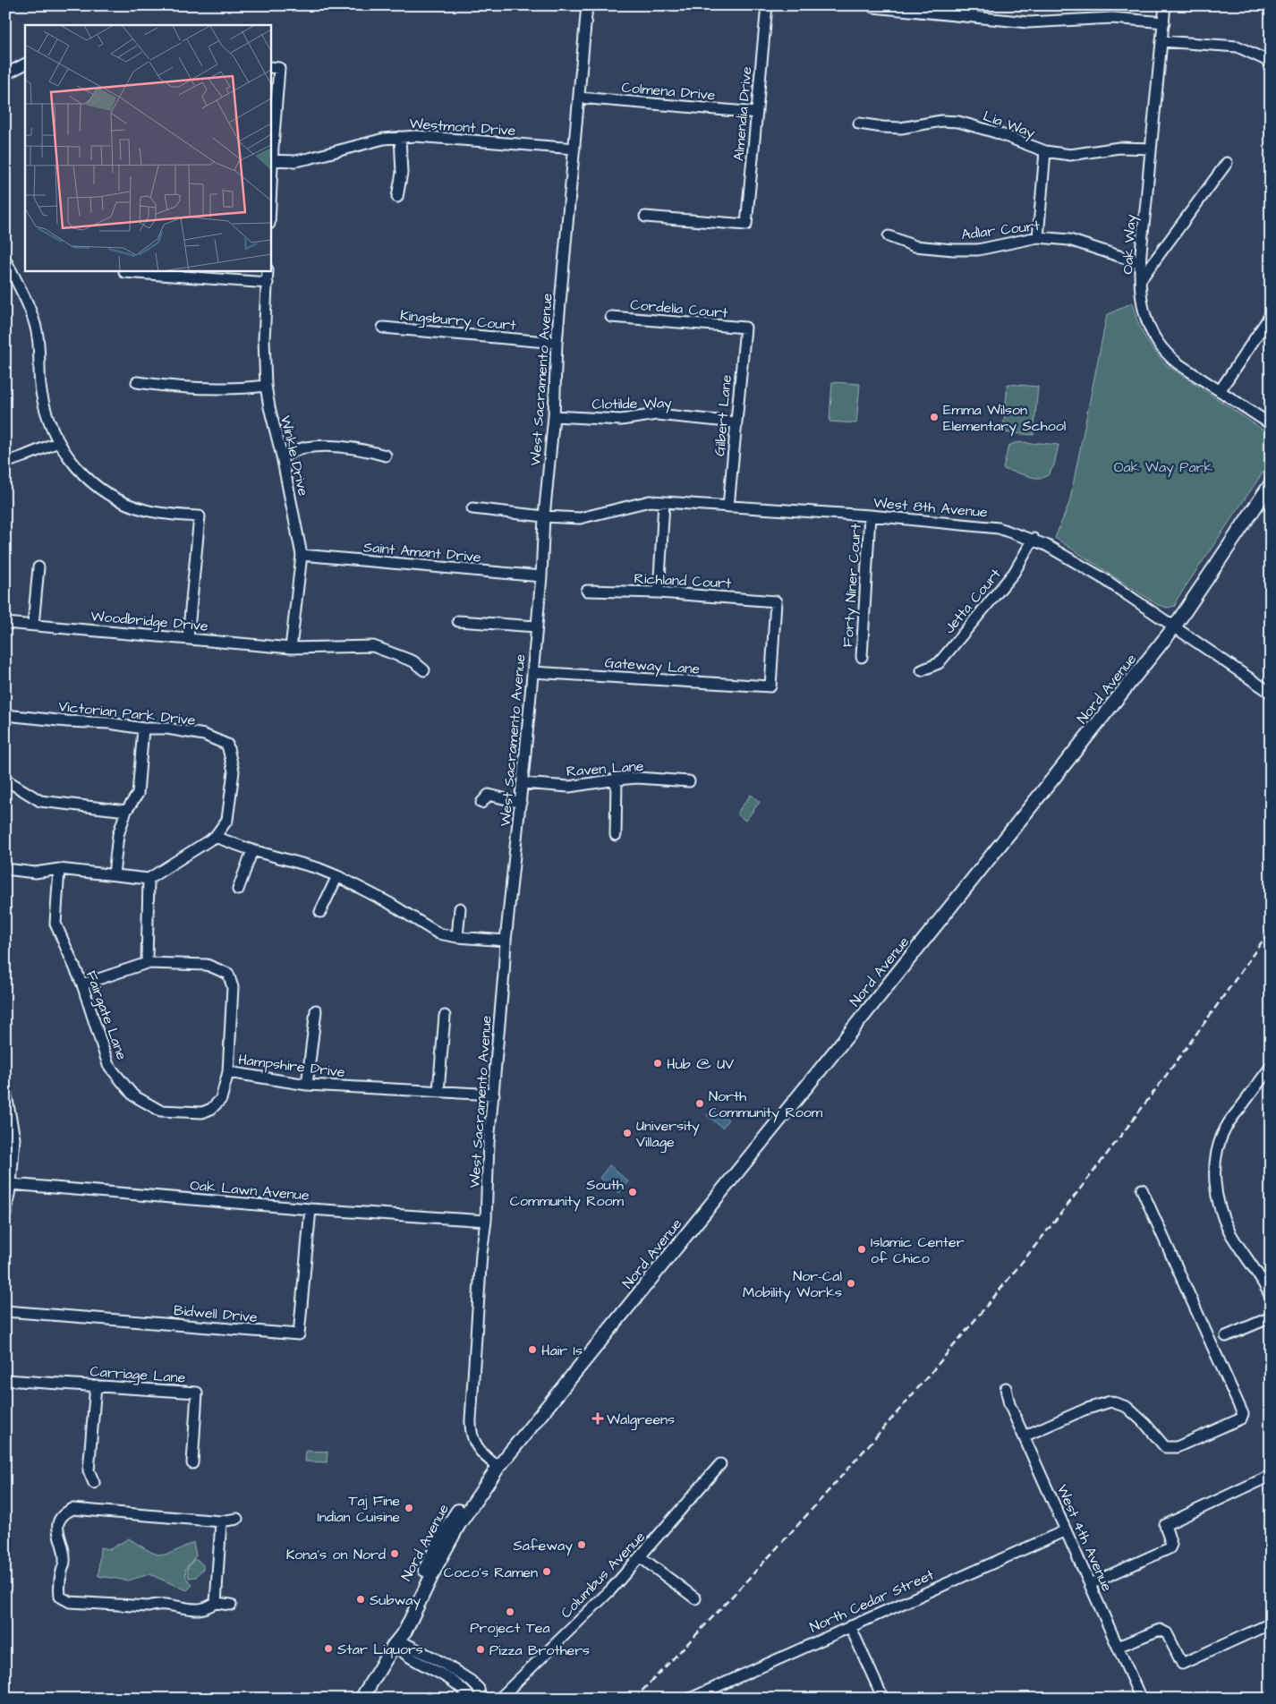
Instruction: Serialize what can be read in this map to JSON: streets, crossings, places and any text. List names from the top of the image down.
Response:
{
  "streets": {
    "main road": ["Nord Avenue"],
    "street": [
      "Colmena Drive",
      "Almendia Drive",
      "Lia Way",
      "Westmont Drive",
      "Adlar Court",
      "Oak Way",
      "Cordelia Court",
      "Kingsburry Court",
      "West Sacramento Avenue",
      "Clotilde Way",
      "Gilbert Lane",
      "Winkle Drive",
      "West 8th Avenue",
      "Saint Amant Drive",
      "Richland Court",
      "Forty Niner Court",
      "Jetta Court",
      "Woodbridge Drive",
      "Gateway Lane",
      "Victorian Park Drive",
      "Raven Lane",
      "Fairgate Lane",
      "Hampshire Drive",
      "Oak Lawn Avenue",
      "Bidwell Drive",
      "Carriage Lane",
      "West 4th Avenue",
      "Columbus Avenue",
      "North Cedar Street"
    ]
  },
  "crossings": [
    ["Colmena Drive", "Almendia Drive"],
    ["Colmena Drive", "West Sacramento Avenue"],
    ["Lia Way", "Oak Way"],
    ["Westmont Drive", "West Sacramento Avenue"],
    ["Adlar Court", "Oak Way"],
    ["Cordelia Court", "Gilbert Lane"],
    ["Kingsburry Court", "West Sacramento Avenue"],
    ["West Sacramento Avenue", "Clotilde Way"],
    ["West Sacramento Avenue", "West 8th Avenue"],
    ["West Sacramento Avenue", "Saint Amant Drive"],
    ["West Sacramento Avenue", "Gateway Lane"],
    ["West Sacramento Avenue", "Nord Avenue"],
    ["West Sacramento Avenue", "Raven Lane"],
    ["West Sacramento Avenue", "Hampshire Drive"],
    ["West Sacramento Avenue", "Oak Lawn Avenue"],
    ["Clotilde Way", "Gilbert Lane"],
    ["Gilbert Lane", "West 8th Avenue"],
    ["Winkle Drive", "Saint Amant Drive"],
    ["Winkle Drive", "Woodbridge Drive"],
    ["West 8th Avenue", "Forty Niner Court"],
    ["West 8th Avenue", "Jetta Court"],
    ["West 8th Avenue", "Nord Avenue"],
    ["Richland Court", "Gateway Lane"],
    ["Fairgate Lane", "Hampshire Drive"],
    ["Oak Lawn Avenue", "Bidwell Drive"],
    ["West 4th Avenue", "North Cedar Street"]
  ],
  "parks": ["Oak Way Park"],
  "places": {
    "other": [
      "Emma Wilson Elementary School",
      "Hub @ UV",
      "North Community Room",
      "University Village",
      "South Community Room",
      "Islamic Center of Chico",
      "Nor-Cal Mobility Works",
      "Hair Is",
      "Taj Fine Indian Cuisine",
      "Safeway",
      "Kona's on Nord",
      "Coco's Ramen",
      "Subway",
      "Project Tea",
      "Star Liquors",
      "Pizza Brothers"
    ],
    "health": ["Walgreens"]
  }
}
